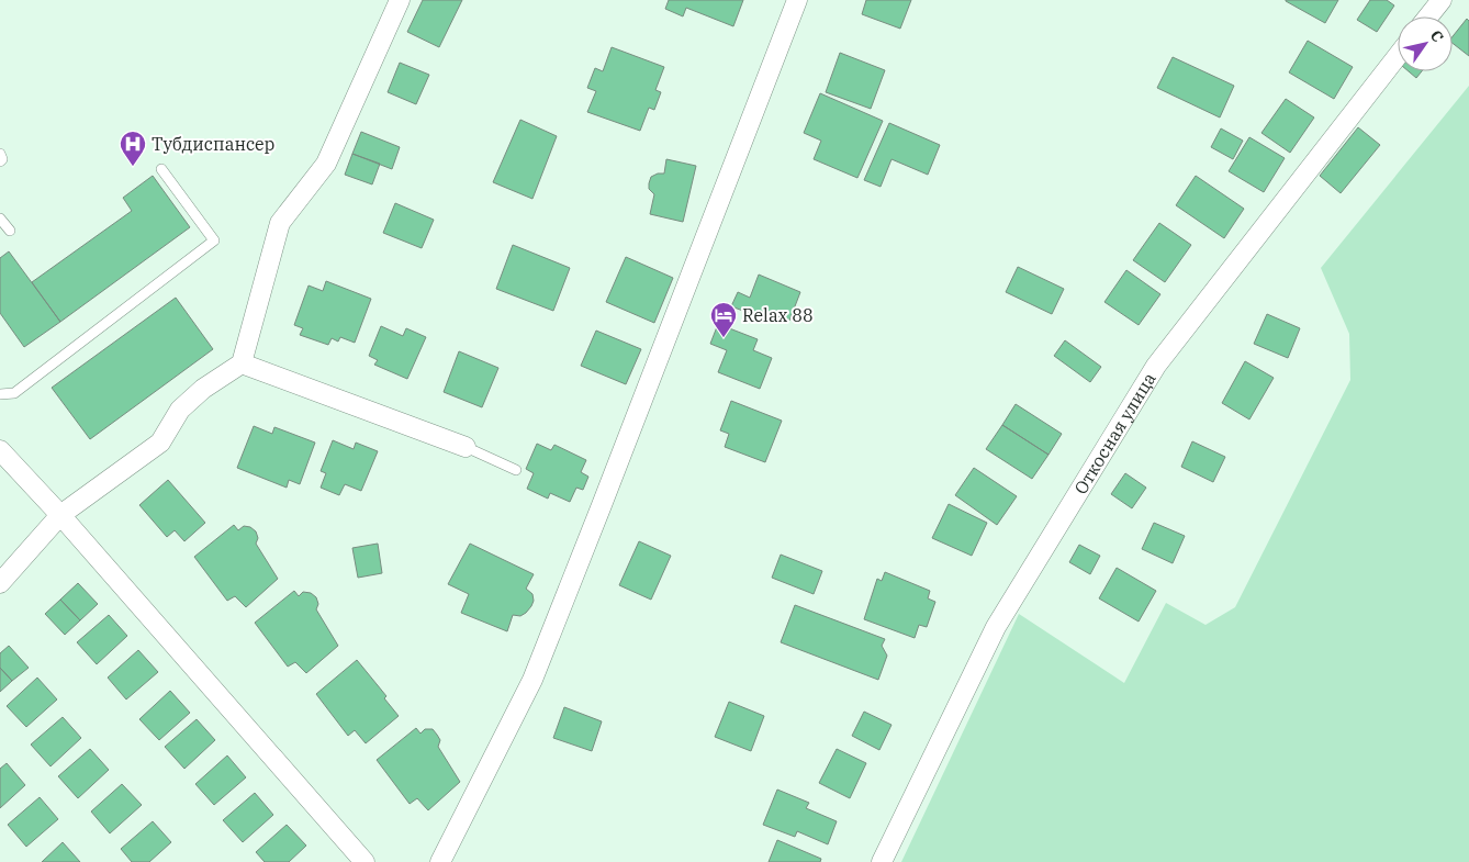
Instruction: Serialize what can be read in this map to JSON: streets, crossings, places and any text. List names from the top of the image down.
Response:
{
  "streets": {
    "street": ["Откосная улица"]
  },
  "places": {
    "hospital": ["Тубдиспансер"],
    "hotel": ["Relax 88"]
  },
  "north": "top right"
}
